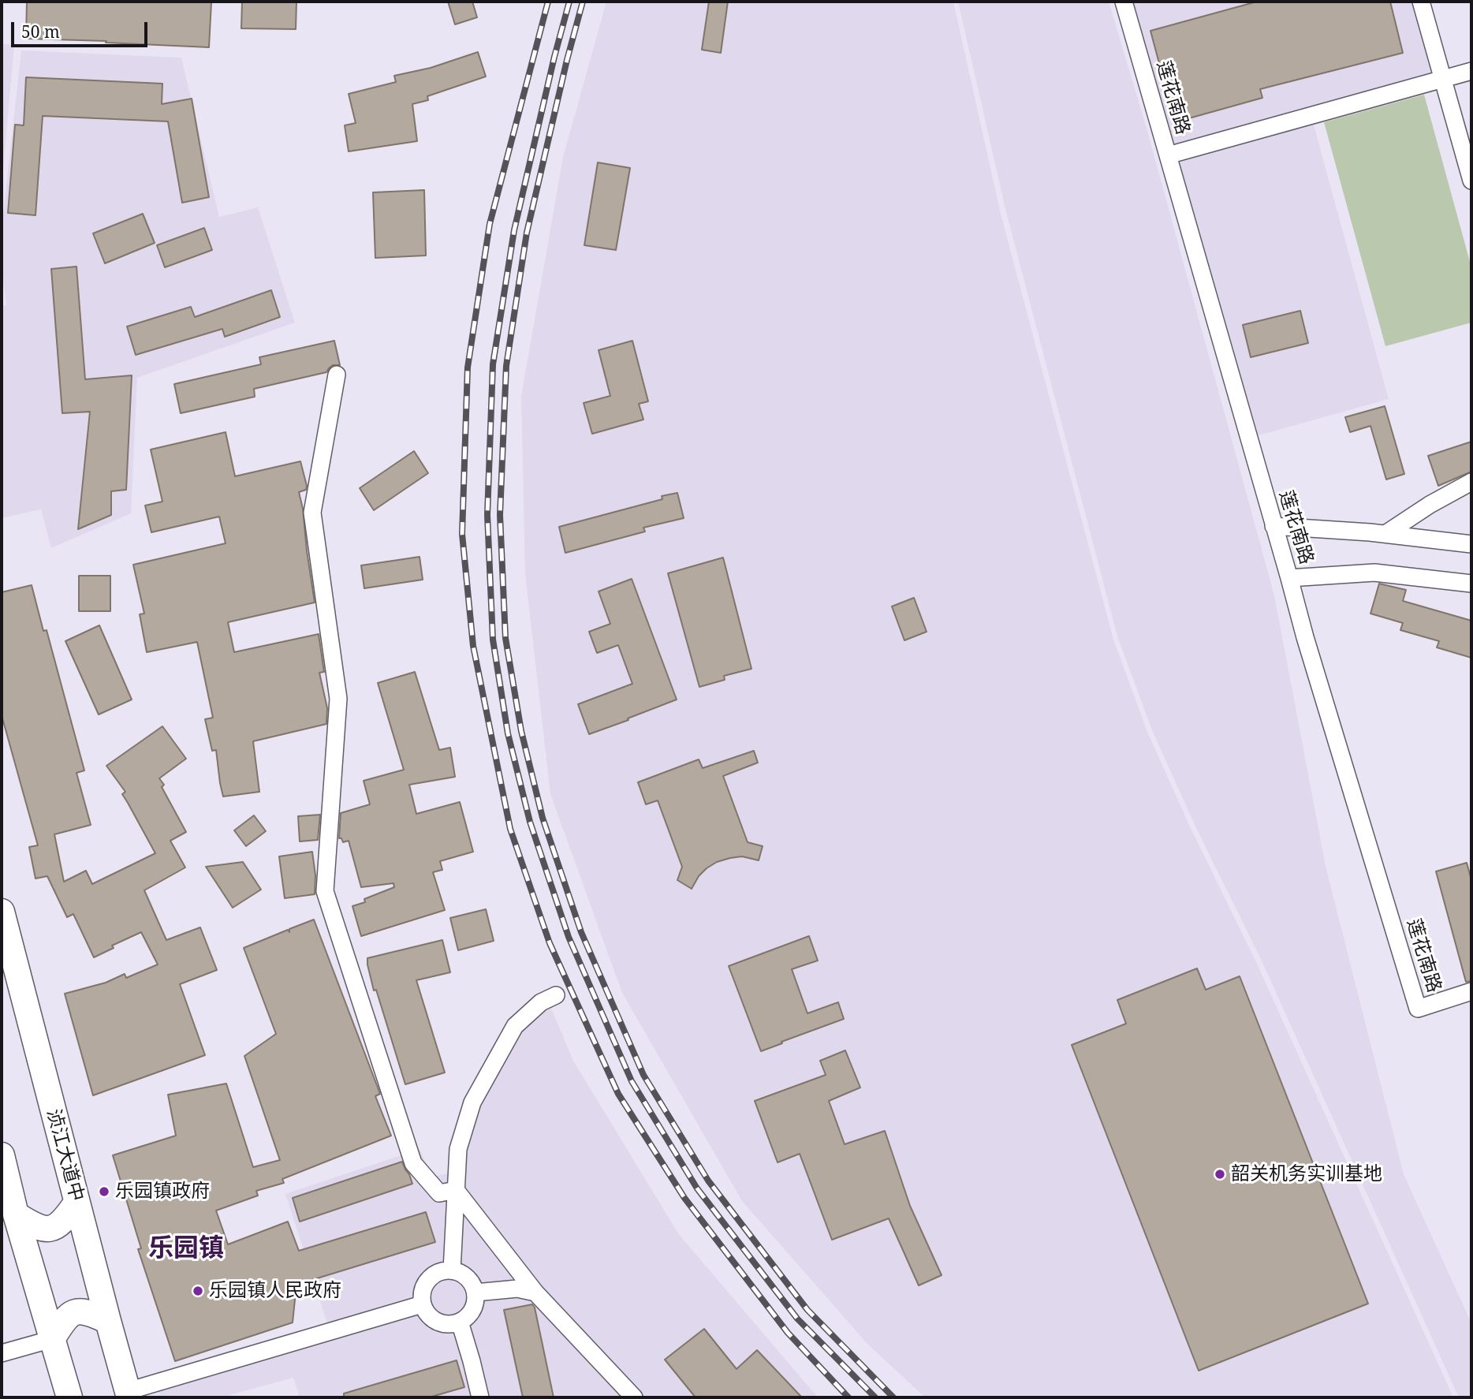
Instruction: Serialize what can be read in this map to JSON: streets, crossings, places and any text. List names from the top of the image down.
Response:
{
  "streets": {
    "main road": ["浈江大道中"],
    "street": ["莲花南路"]
  },
  "districts": ["乐园镇"],
  "places": ["韶关机务实训基地", "乐园镇政府", "乐园镇人民政府"],
  "scale_bar": "50 m"
}
